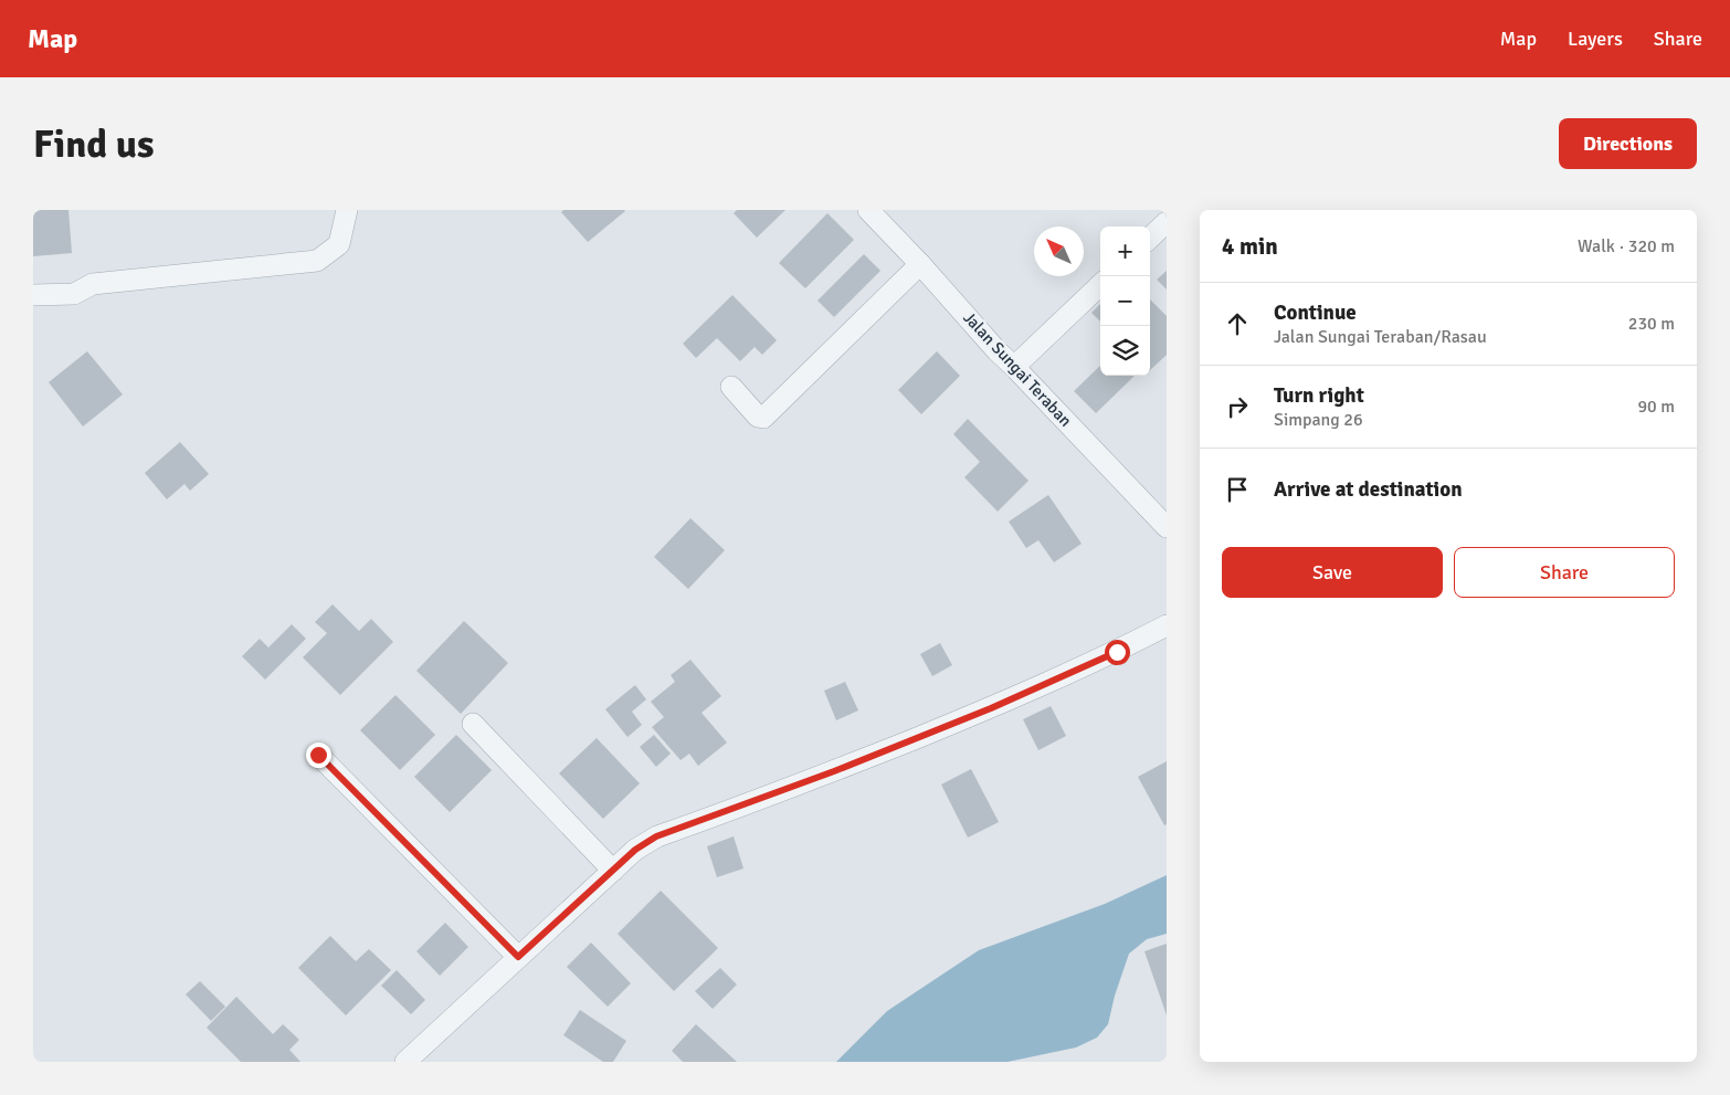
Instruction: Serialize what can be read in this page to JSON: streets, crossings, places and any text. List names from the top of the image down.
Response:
{
  "streets": {
    "street": ["Jalan Sungai Teraban"]
  },
  "north": "top left",
  "page": {
    "header": "Map",
    "nav": ["Map", "Layers", "Share"],
    "buttons": [
      "Directions",
      ["Save", "Share"]
    ],
    "title": "Find us",
    "heading": ["4 min", "Walk · 320 m"],
    "map_buttons": ["+", "−"],
    "list": [
      ["Continue", "Jalan Sungai Teraban/Rasau", "230 m"],
      ["Turn right", "Simpang 26", "90 m"],
      "Arrive at destination"
    ]
  }
}
